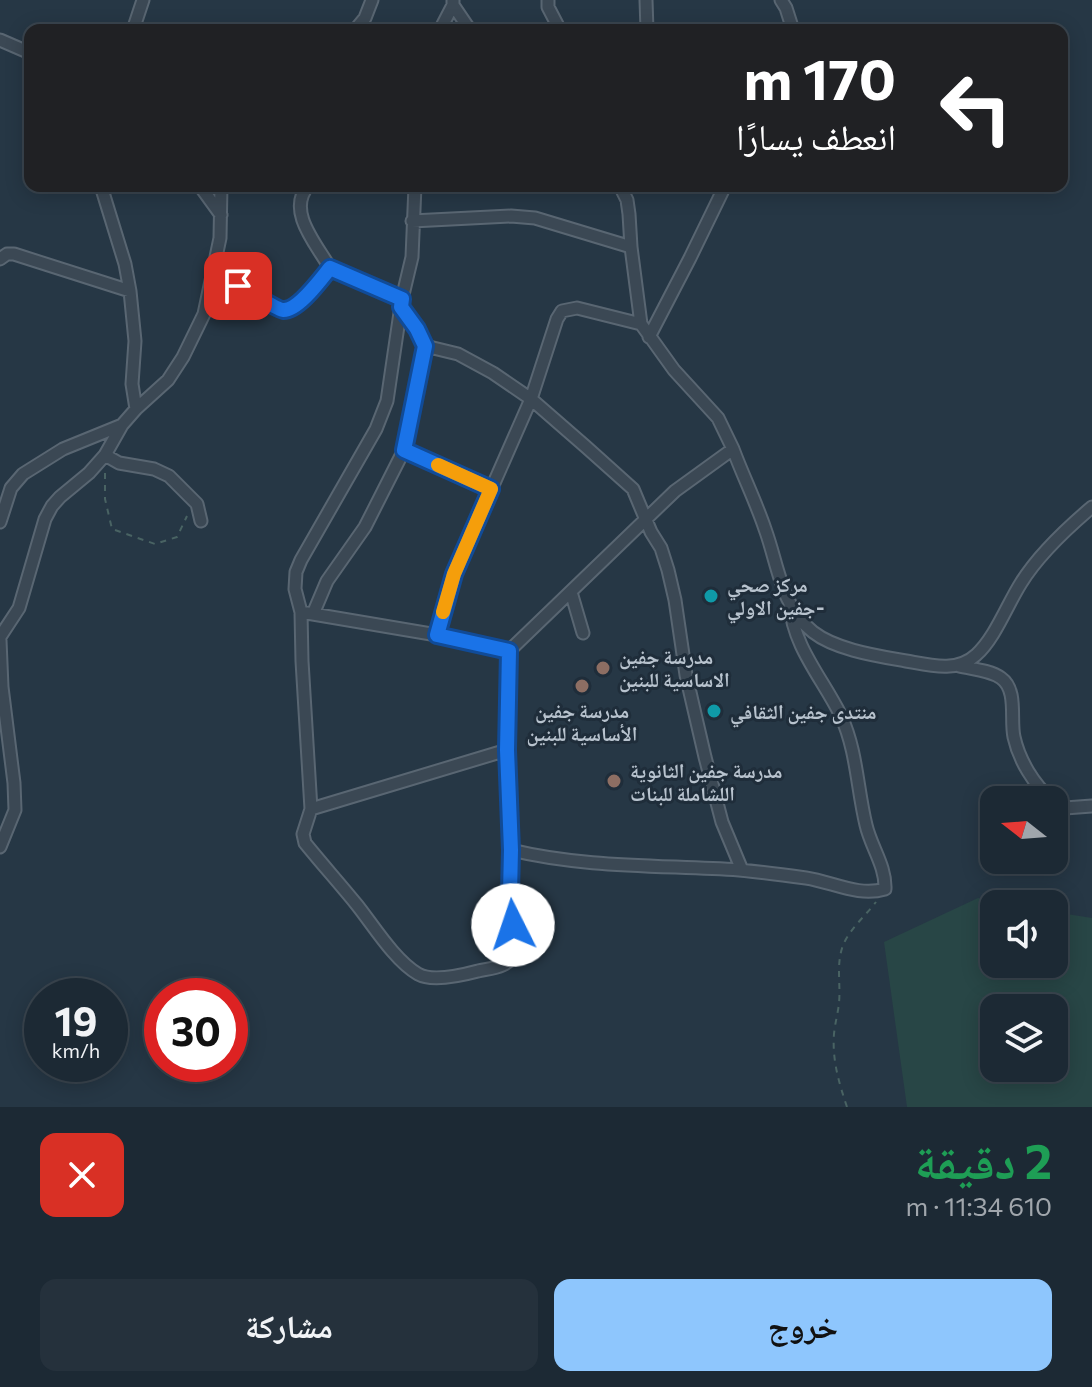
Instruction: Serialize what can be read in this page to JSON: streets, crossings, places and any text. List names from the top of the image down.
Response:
{
  "places": [
    "مركز صحي جفين الاولي-",
    "مدرسة جفين الاساسية للبنين",
    "مدرسة جفين الأساسية للبنين",
    "منتدى جفين الثقافي",
    "مدرسة جفين الثانوية اللشاملة للبنات"
  ],
  "north": "left",
  "page": {
    "turn": ["170 m", "انعطف يسارًا"],
    "speed": "19 km/h",
    "limit": "30",
    "heading": ["2 دقيقة", "610 m · 11:34"],
    "buttons": ["خروج", "مشاركة"]
  }
}
